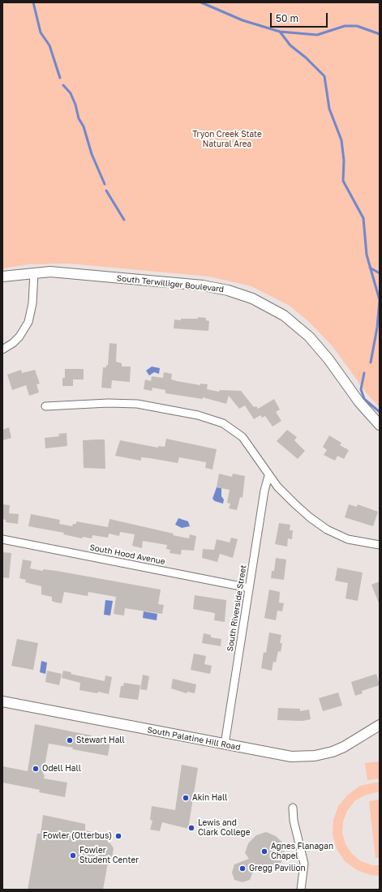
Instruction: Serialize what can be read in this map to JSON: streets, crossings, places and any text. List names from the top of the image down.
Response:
{
  "streets": {
    "main road": ["South Terwilliger Boulevard", "South Palatine Hill Road"],
    "street": ["South Hood Avenue", "South Riverside Street"]
  },
  "crossings": [
    ["South Hood Avenue", "South Riverside Street"],
    ["South Riverside Street", "South Palatine Hill Road"]
  ],
  "parks": ["Tryon Creek State Natural Area"],
  "places": [
    "Stewart Hall",
    "Odell Hall",
    "Akin Hall",
    "Lewis and Clark College",
    "Fowler (Otterbus)",
    "Agnes Flanagan Chapel",
    "Fowler Student Center",
    "Gregg Pavilion"
  ],
  "scale_bar": "50 m"
}
